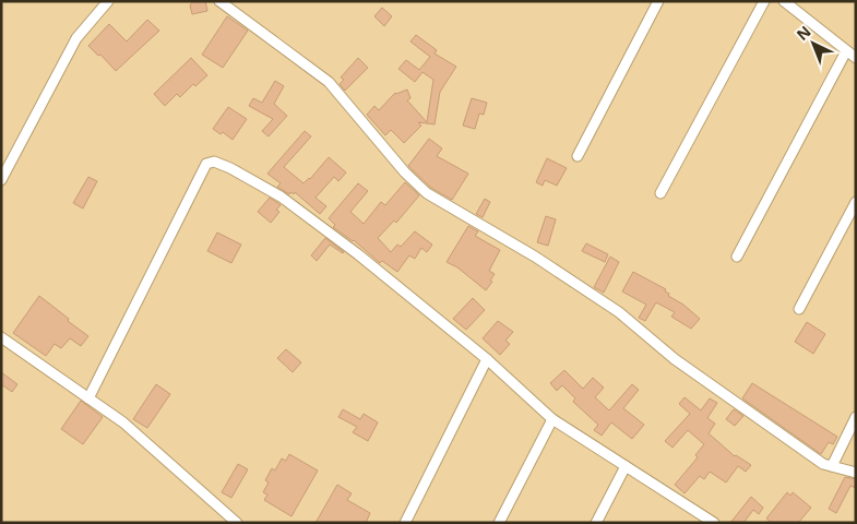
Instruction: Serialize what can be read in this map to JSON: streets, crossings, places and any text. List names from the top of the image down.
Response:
{
  "north": "top left"
}
